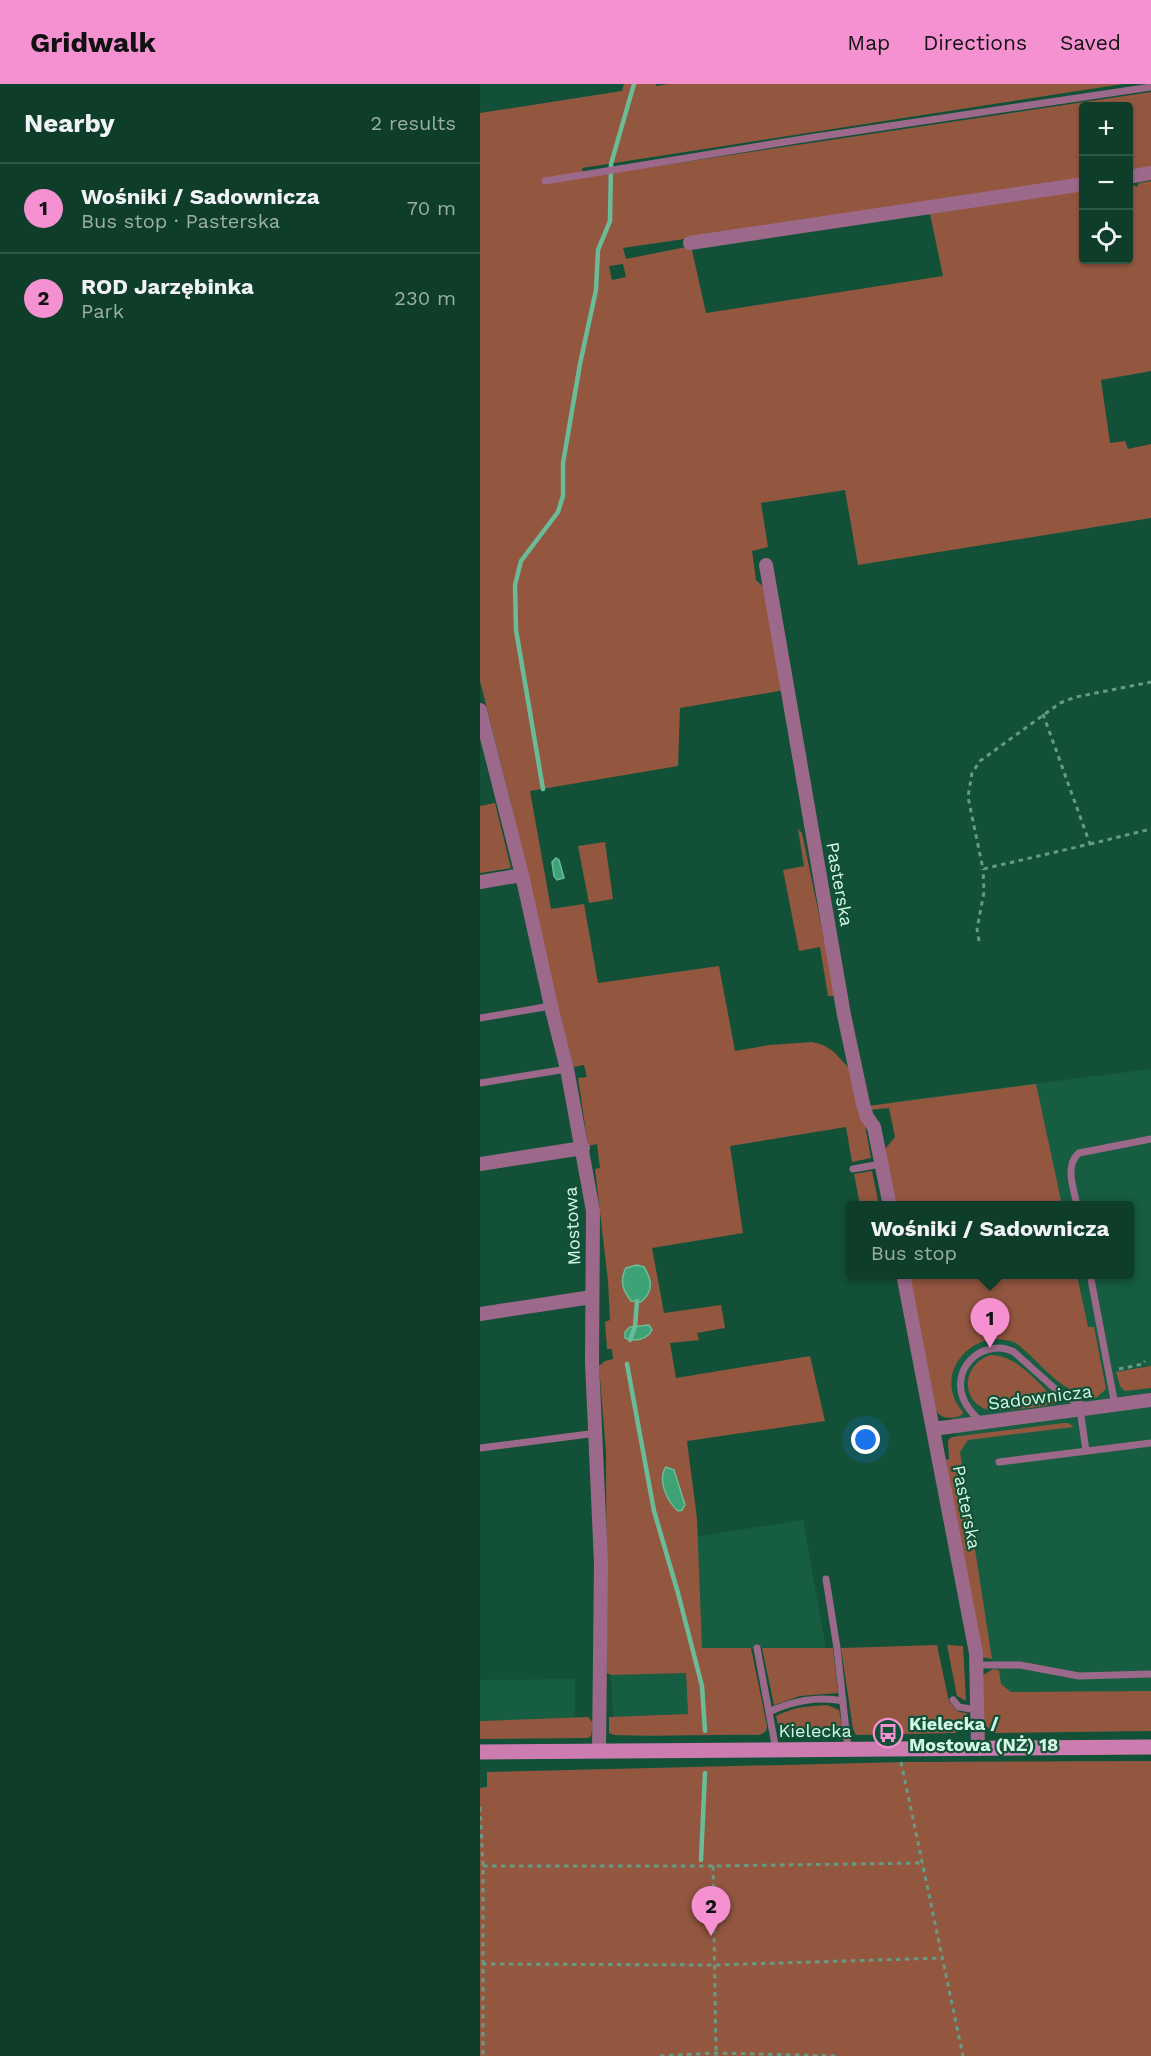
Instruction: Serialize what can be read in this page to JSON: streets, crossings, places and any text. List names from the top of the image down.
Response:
{
  "streets": {
    "main road": ["Kielecka"],
    "street": ["Pasterska", "Mostowa", "Sadownicza"]
  },
  "crossings": [
    ["Pasterska", "Sadownicza"],
    ["Pasterska", "Kielecka"],
    ["Mostowa", "Kielecka"]
  ],
  "places": {
    "bus stop": ["Kielecka / Mostowa (NŻ) 18"]
  },
  "page": {
    "header": "Gridwalk",
    "nav": ["Map", "Directions", "Saved"],
    "heading": ["Nearby", "2 results"],
    "map_buttons": ["+", "−"],
    "list": [
      {
        "mark": "1",
        "name": "Wośniki / Sadownicza",
        "note": "Bus stop · Pasterska",
        "value": "70 m"
      },
      {
        "mark": "2",
        "name": "ROD Jarzębinka",
        "note": "Park",
        "value": "230 m"
      }
    ],
    "popup": ["Wośniki / Sadownicza", "Bus stop"],
    "pins": ["1", "2"]
  }
}
